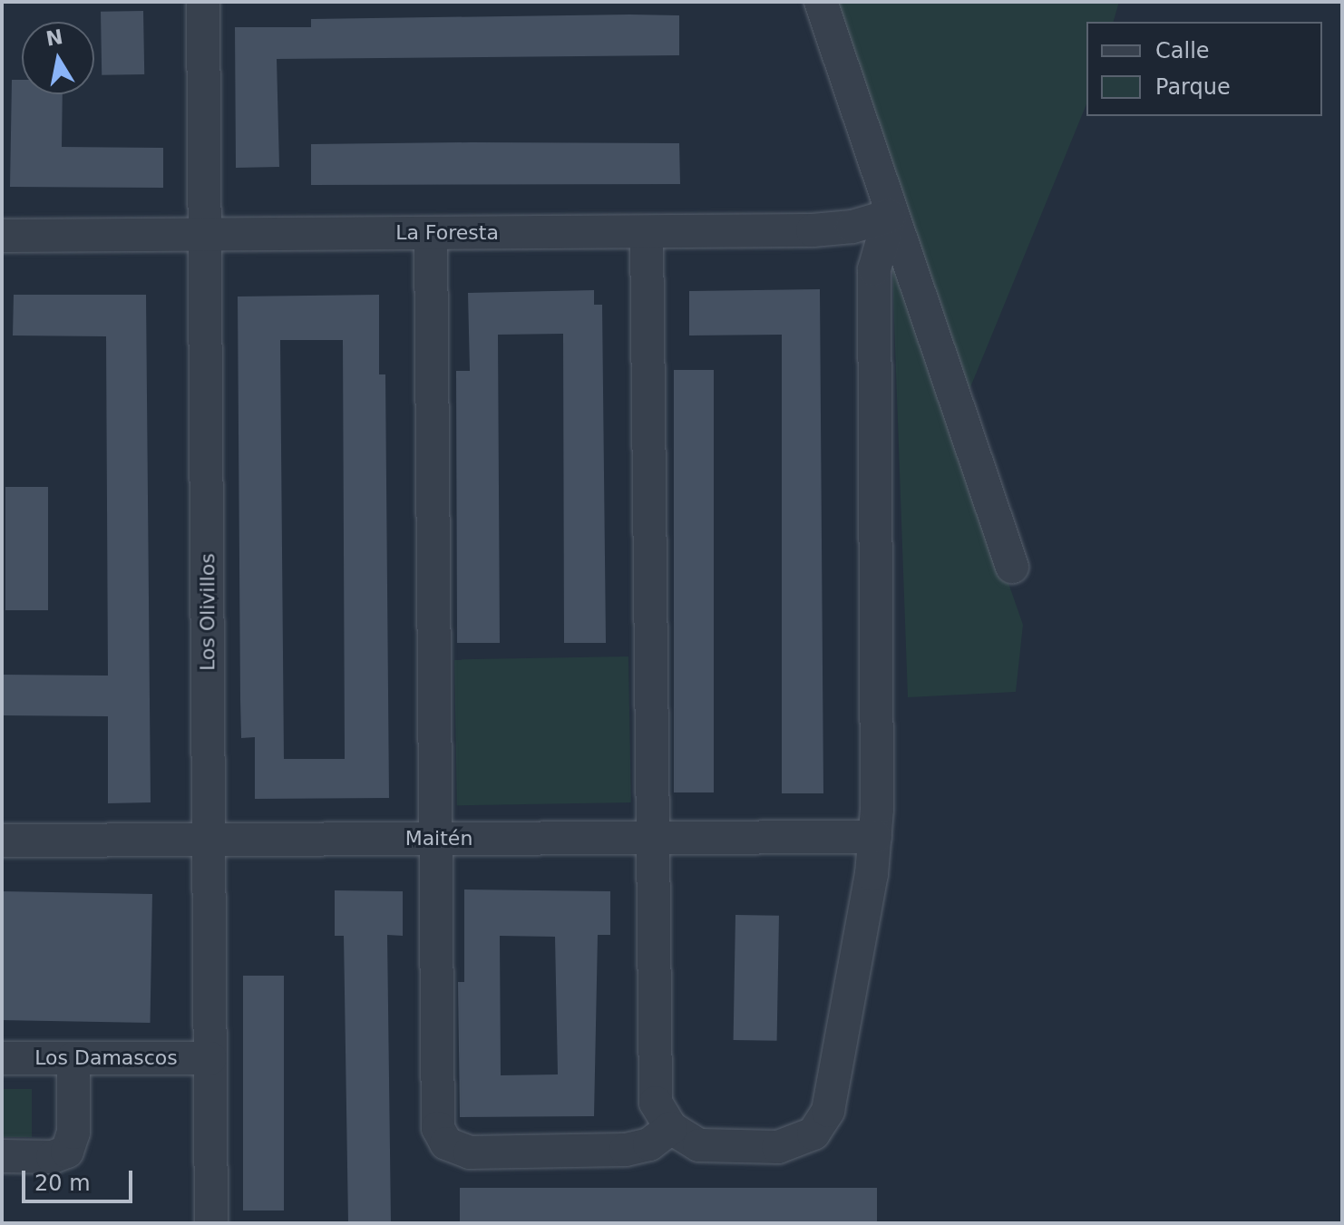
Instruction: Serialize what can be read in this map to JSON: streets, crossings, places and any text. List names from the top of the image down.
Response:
{
  "streets": {
    "street": [
      "La Foresta",
      "Los Olivillos",
      "Maitén",
      "Los Damascos"
    ]
  },
  "crossings": [
    ["La Foresta", "Los Olivillos"],
    ["Los Olivillos", "Maitén"],
    ["Los Olivillos", "Los Damascos"]
  ],
  "legend": ["Calle", "Parque"],
  "scale_bar": "20 m",
  "north": "top"
}
